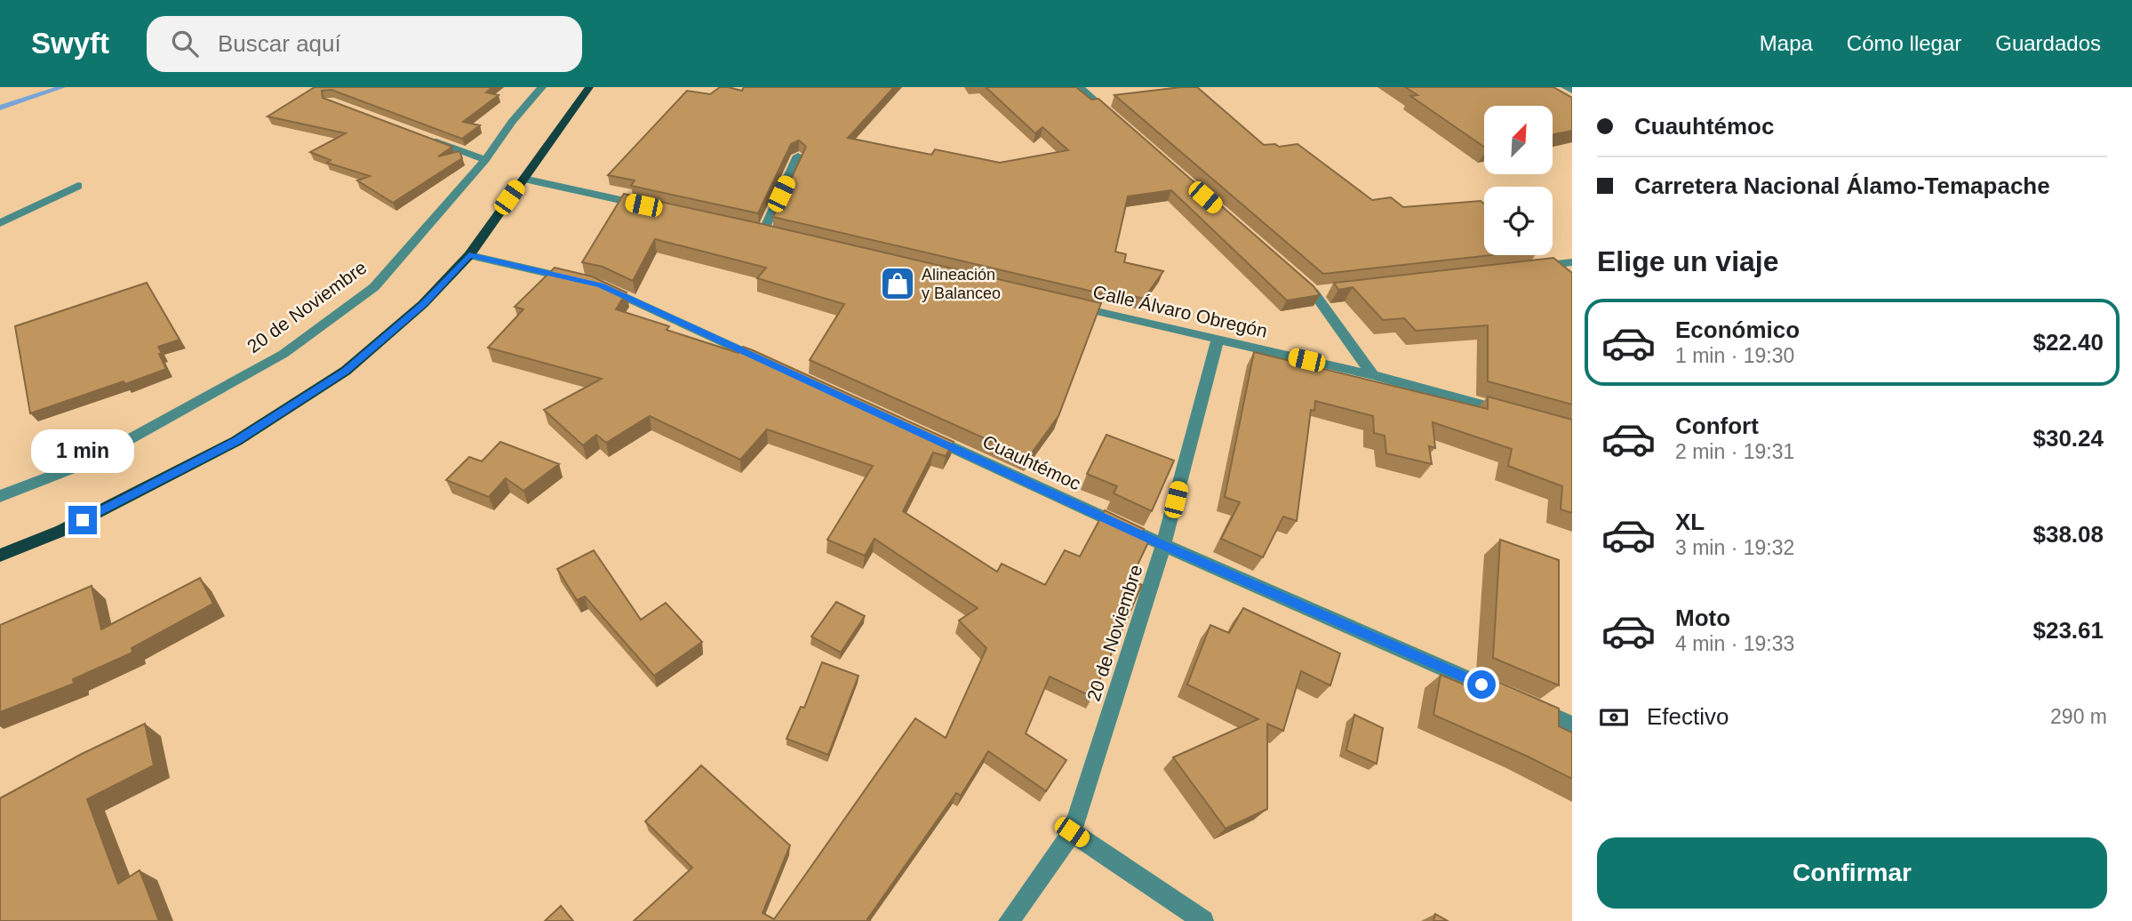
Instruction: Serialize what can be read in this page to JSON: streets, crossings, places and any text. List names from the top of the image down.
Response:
{
  "streets": {
    "street": ["20 de Noviembre", "Calle Álvaro Obregón", "Cuauhtémoc"]
  },
  "crossings": [
    ["20 de Noviembre", "Calle Álvaro Obregón"],
    ["20 de Noviembre", "Cuauhtémoc"]
  ],
  "places": {
    "shop": ["Alineación y Balanceo"]
  },
  "north": "top right",
  "page": {
    "header": "Swyft",
    "search": "Buscar aquí",
    "nav": ["Mapa", "Cómo llegar", "Guardados"],
    "banner": ["Cuauhtémoc", "Carretera Nacional Álamo-Temapache"],
    "heading": "Elige un viaje",
    "list": [
      {
        "name": "Económico",
        "note": "1 min · 19:30",
        "value": "$22.40"
      },
      {
        "name": "Confort",
        "note": "2 min · 19:31",
        "value": "$30.24"
      },
      {
        "name": "XL",
        "note": "3 min · 19:32",
        "value": "$38.08"
      },
      {
        "name": "Moto",
        "note": "4 min · 19:33",
        "value": "$23.61"
      }
    ],
    "bubble": "1 min",
    "pay": ["Efectivo", "290 m"],
    "buttons": "Confirmar"
  }
}
